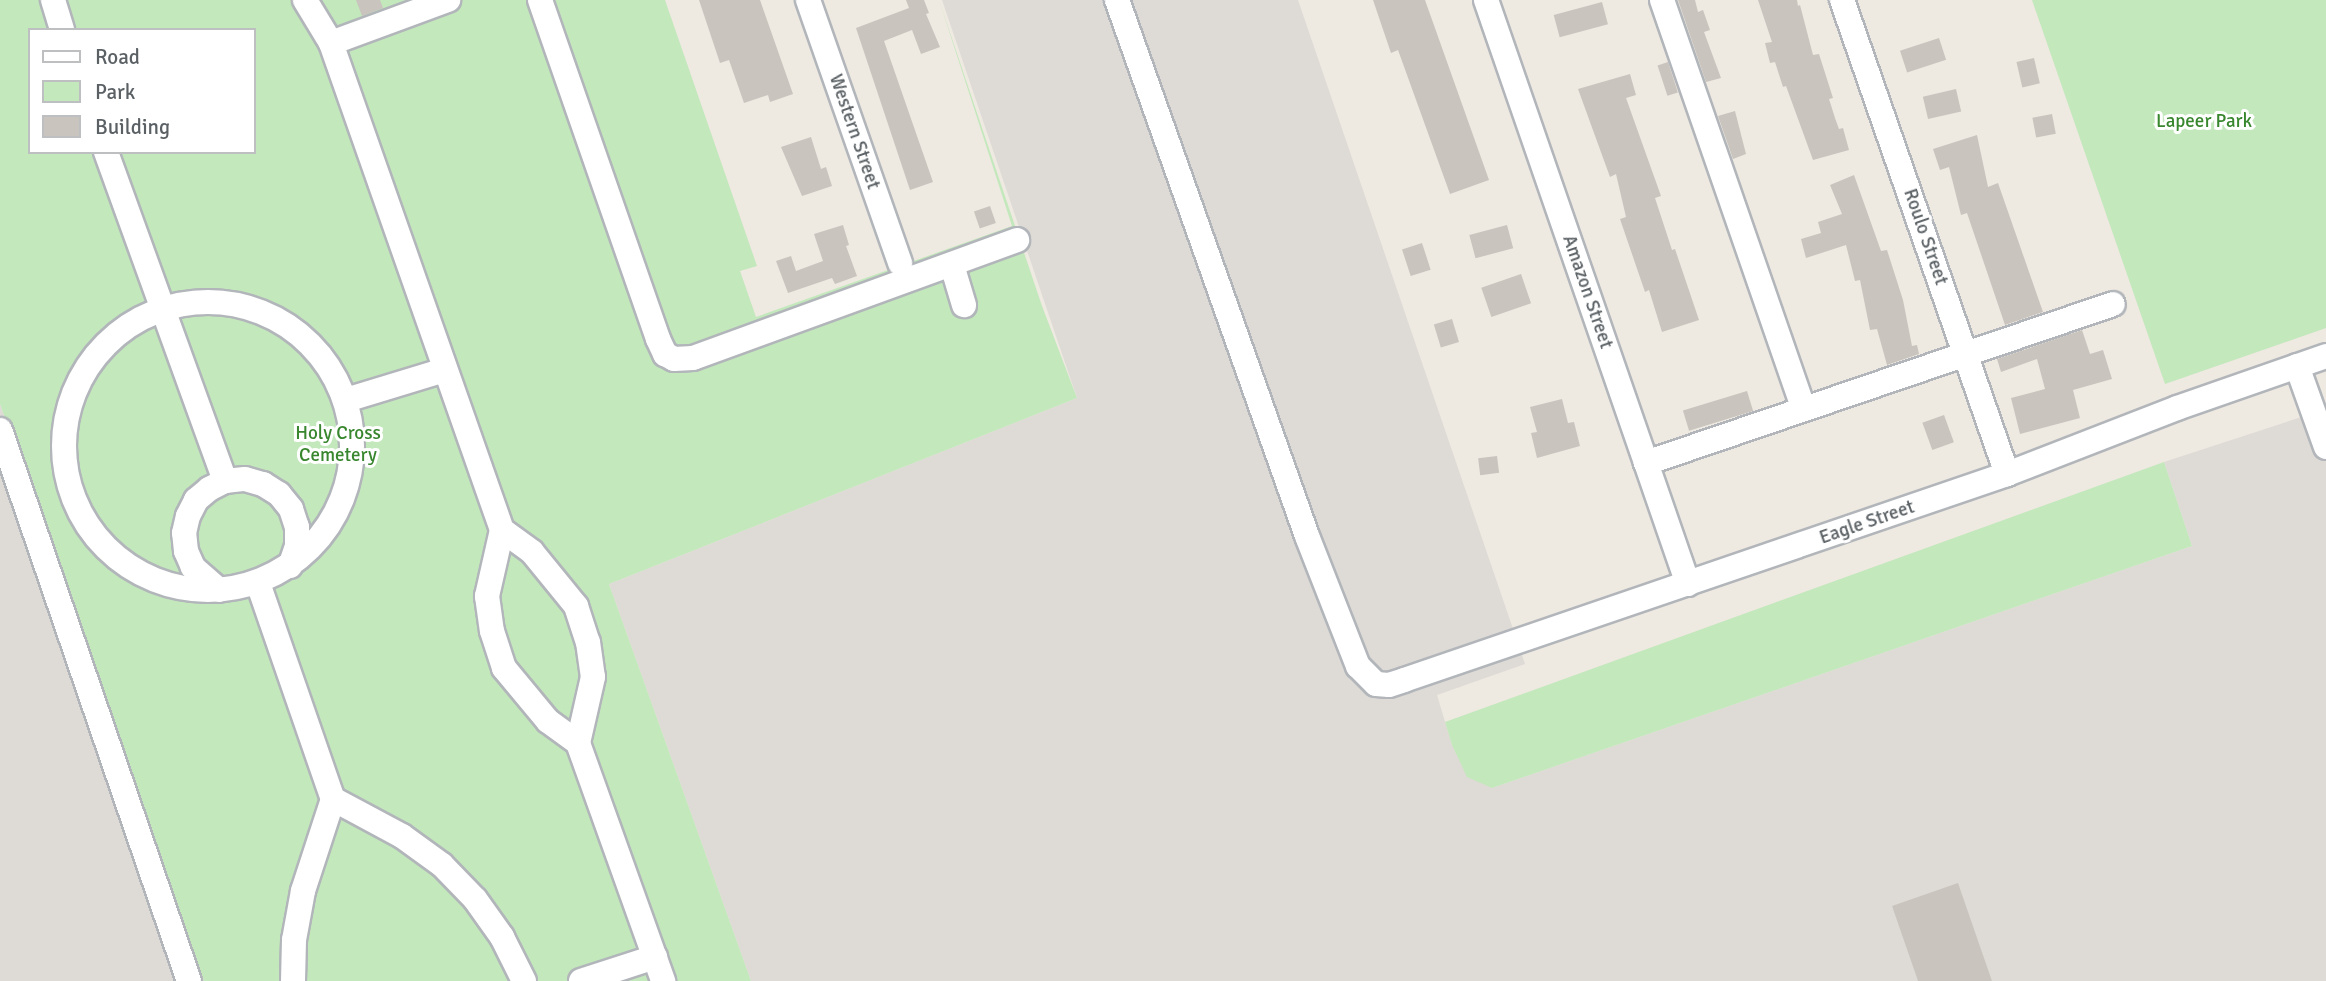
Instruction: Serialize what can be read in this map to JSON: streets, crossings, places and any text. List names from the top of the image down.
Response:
{
  "streets": {
    "street": [
      "Western Street",
      "Roulo Street",
      "Amazon Street",
      "Eagle Street"
    ]
  },
  "crossings": [
    ["Roulo Street", "Eagle Street"],
    ["Amazon Street", "Eagle Street"]
  ],
  "parks": ["Lapeer Park", "Holy Cross Cemetery"],
  "legend": ["Road", "Park", "Building"]
}
